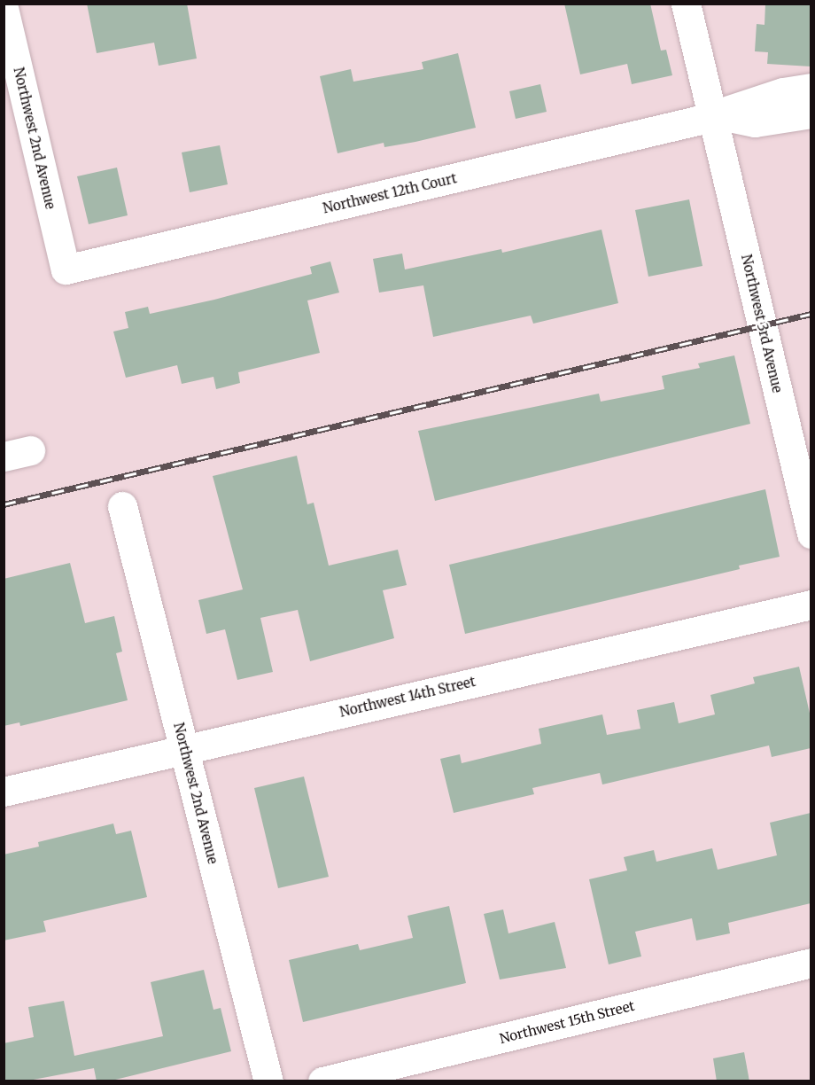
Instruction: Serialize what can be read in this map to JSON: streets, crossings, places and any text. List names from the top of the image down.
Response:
{
  "streets": {
    "street": [
      "Northwest 2nd Avenue",
      "Northwest 12th Court",
      "Northwest 3rd Avenue",
      "Northwest 14th Street",
      "Northwest 15th Street"
    ]
  },
  "crossings": [
    ["Northwest 2nd Avenue", "Northwest 12th Court"],
    ["Northwest 2nd Avenue", "Northwest 14th Street"],
    ["Northwest 12th Court", "Northwest 3rd Avenue"]
  ]
}
